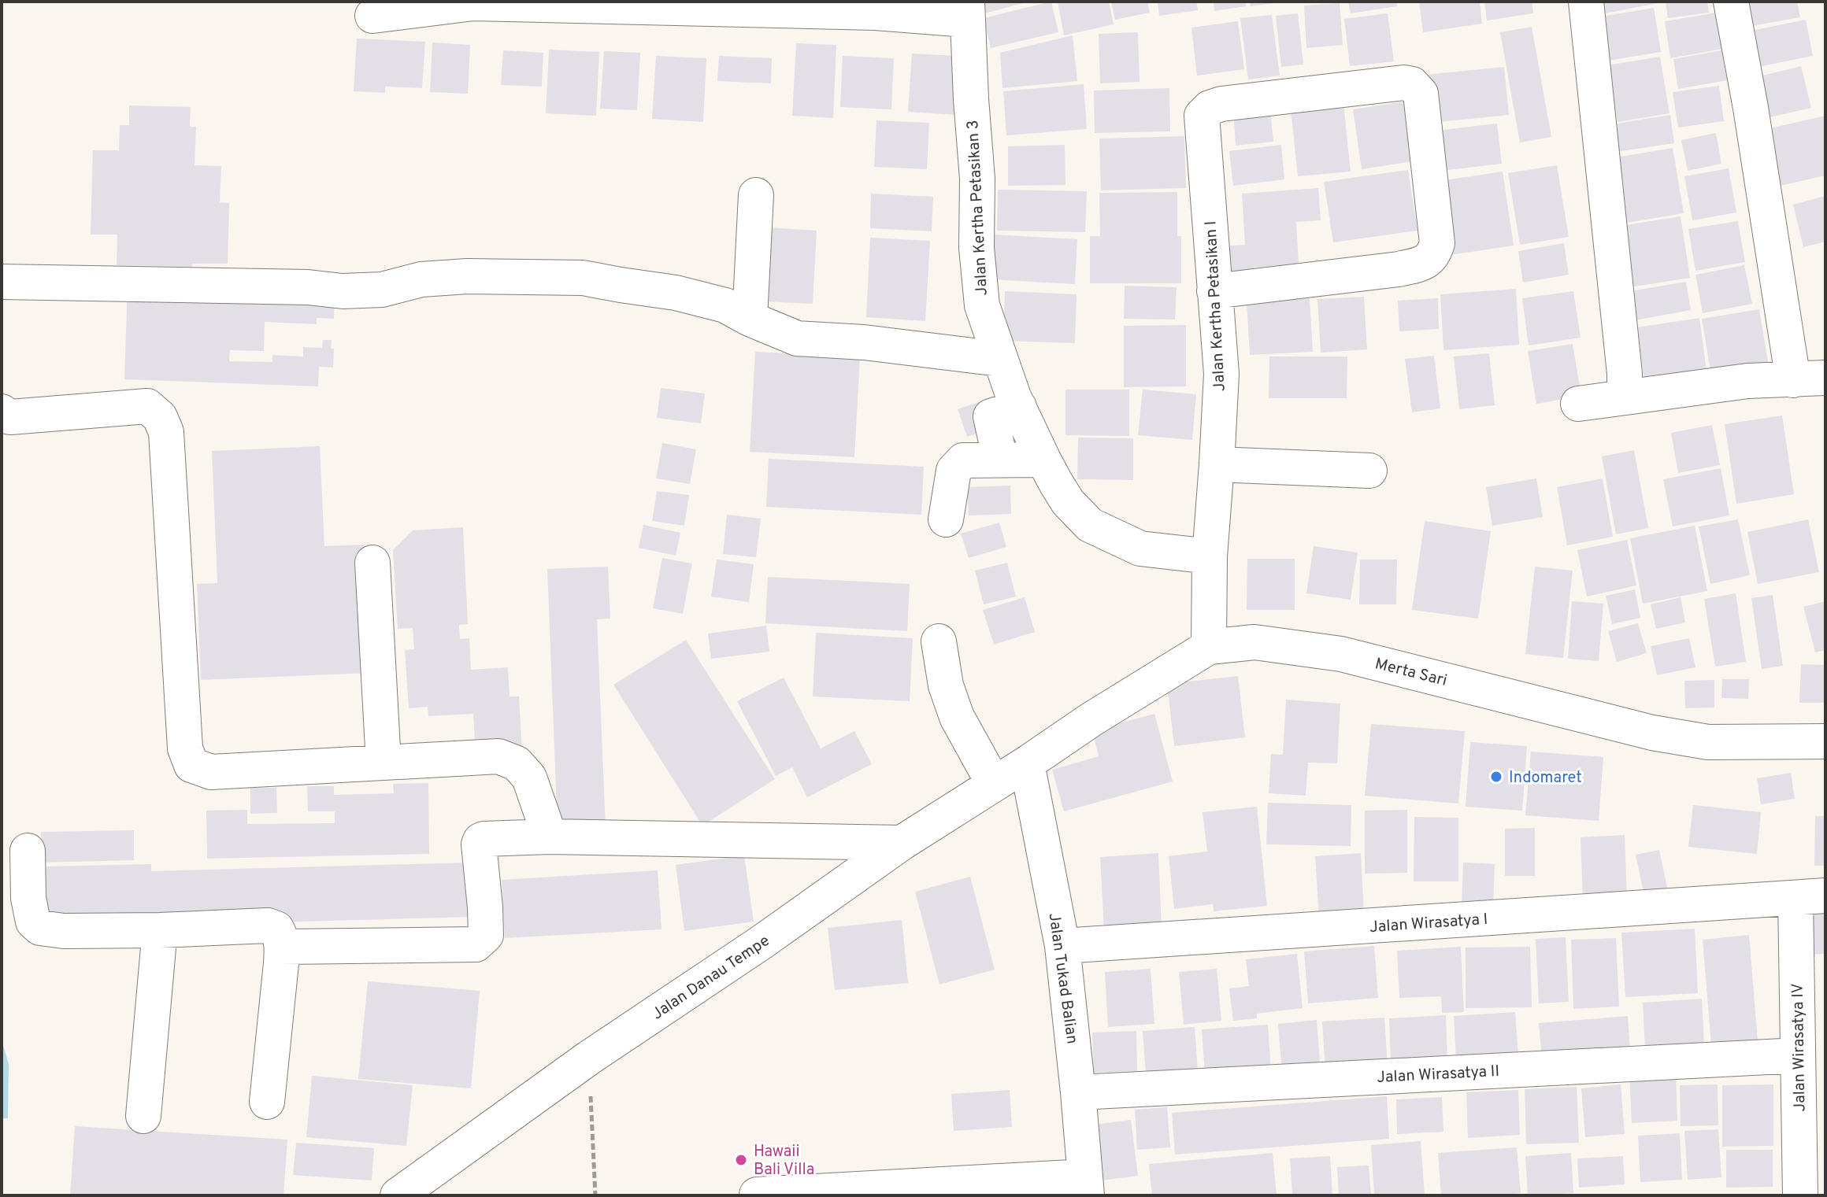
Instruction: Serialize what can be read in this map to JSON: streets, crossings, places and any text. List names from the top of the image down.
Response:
{
  "streets": {
    "street": [
      "Jalan Kertha Petasikan 3",
      "Jalan Kertha Petasikan I",
      "Merta Sari",
      "Jalan Wirasatya I",
      "Jalan Danau Tempe",
      "Jalan Tukad Balian",
      "Jalan Wirasatya IV",
      "Jalan Wirasatya II"
    ]
  },
  "crossings": [
    ["Jalan Kertha Petasikan 3", "Jalan Kertha Petasikan I"],
    ["Jalan Kertha Petasikan I", "Merta Sari"],
    ["Merta Sari", "Jalan Danau Tempe"],
    ["Merta Sari", "Jalan Tukad Balian"],
    ["Jalan Wirasatya I", "Jalan Tukad Balian"],
    ["Jalan Wirasatya I", "Jalan Wirasatya IV"],
    ["Jalan Danau Tempe", "Jalan Tukad Balian"],
    ["Jalan Tukad Balian", "Jalan Wirasatya II"],
    ["Jalan Wirasatya IV", "Jalan Wirasatya II"]
  ],
  "places": ["Indomaret", "Hawaii Bali Villa"]
}
